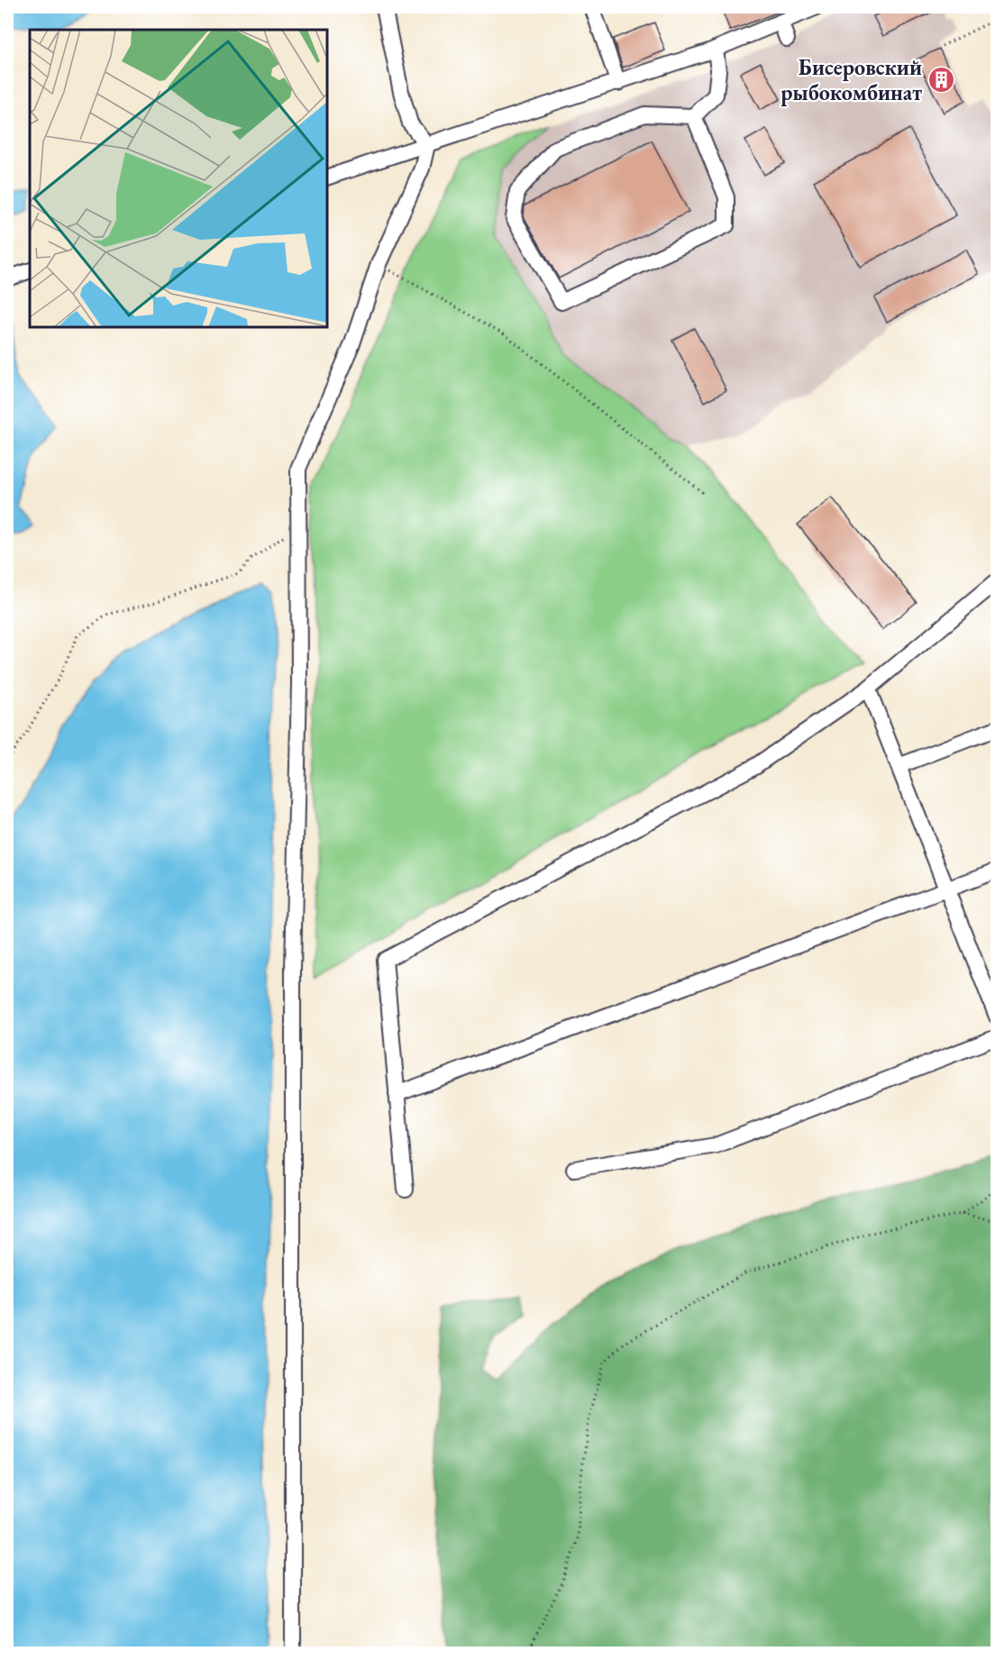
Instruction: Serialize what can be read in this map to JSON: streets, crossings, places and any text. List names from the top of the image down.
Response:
{
  "places": {
    "building": ["Бисеровский рыбокомбинат"]
  }
}
